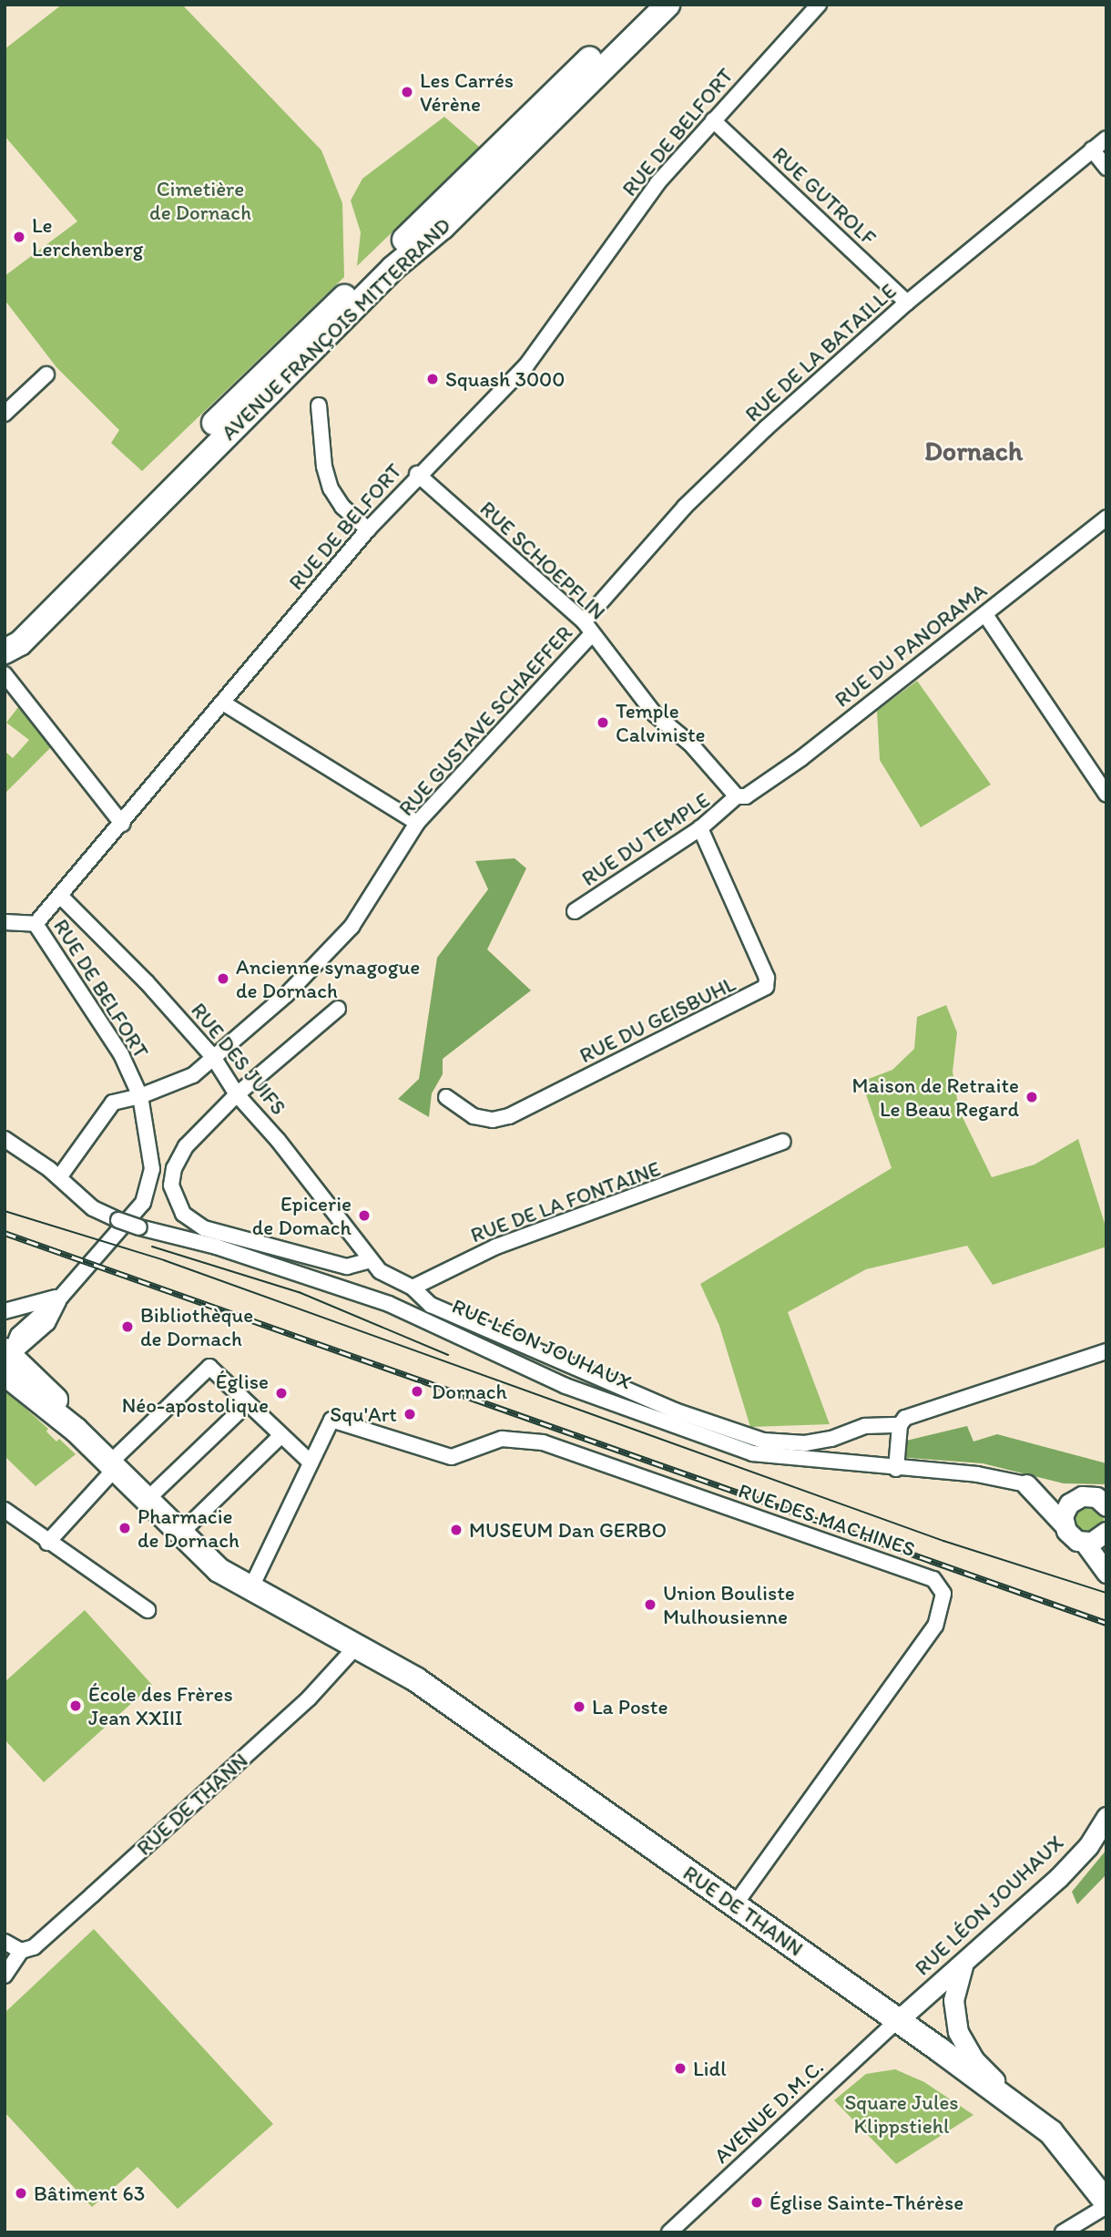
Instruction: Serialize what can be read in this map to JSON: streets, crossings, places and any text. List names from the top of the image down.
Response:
{
  "streets": {
    "main road": ["AVENUE FRANÇOIS MITTERRAND", "RUE DE THANN"],
    "street": [
      "RUE DE BELFORT",
      "RUE GUTROLF",
      "RUE DE LA BATAILLE",
      "RUE SCHOEPFLIN",
      "RUE DU PANORAMA",
      "RUE GUSTAVE SCHAEFFER",
      "RUE DU TEMPLE",
      "RUE DU GEISBUHL",
      "RUE DES JUIFS",
      "RUE DE LA FONTAINE",
      "RUE LÉON JOUHAUX",
      "RUE DES MACHINES",
      "AVENUE D.M.C."
    ]
  },
  "crossings": [
    ["RUE DE BELFORT", "RUE GUTROLF"],
    ["RUE DE BELFORT", "RUE SCHOEPFLIN"],
    ["RUE DE BELFORT", "RUE GUSTAVE SCHAEFFER"],
    ["RUE DE BELFORT", "RUE DES JUIFS"],
    ["RUE DE BELFORT", "RUE DE THANN"],
    ["RUE GUTROLF", "RUE DE LA BATAILLE"],
    ["RUE DE LA BATAILLE", "RUE SCHOEPFLIN"],
    ["RUE SCHOEPFLIN", "RUE DU PANORAMA"],
    ["RUE SCHOEPFLIN", "RUE GUSTAVE SCHAEFFER"],
    ["RUE SCHOEPFLIN", "RUE DU TEMPLE"],
    ["RUE DU PANORAMA", "RUE DU TEMPLE"],
    ["RUE GUSTAVE SCHAEFFER", "RUE DES JUIFS"],
    ["RUE DU TEMPLE", "RUE DU GEISBUHL"],
    ["RUE LÉON JOUHAUX", "RUE DE THANN"],
    ["RUE LÉON JOUHAUX", "AVENUE D.M.C."],
    ["RUE DES MACHINES", "RUE DE THANN"],
    ["RUE DE THANN", "AVENUE D.M.C."]
  ],
  "districts": ["Dornach"],
  "parks": ["Cimetière de Dornach", "Square Jules Klippstiehl"],
  "places": [
    "Les Carrés Vérène",
    "Le Lerchenberg",
    "Squash 3000",
    "Temple Calviniste",
    "Ancienne synagogue de Dornach",
    "Maison de Retraite Le Beau Regard",
    "Epicerie de Domach",
    "Bibliothèque de Dornach",
    "Dornach",
    "Église Néo-apostolique",
    "Squ'Art",
    "Pharmacie de Dornach",
    "MUSEUM Dan GERBO",
    "Union Bouliste Mulhousienne",
    "École des Frères Jean XXIII",
    "La Poste",
    "Lidl",
    "Bâtiment 63",
    "Église Sainte-Thérèse"
  ]
}
